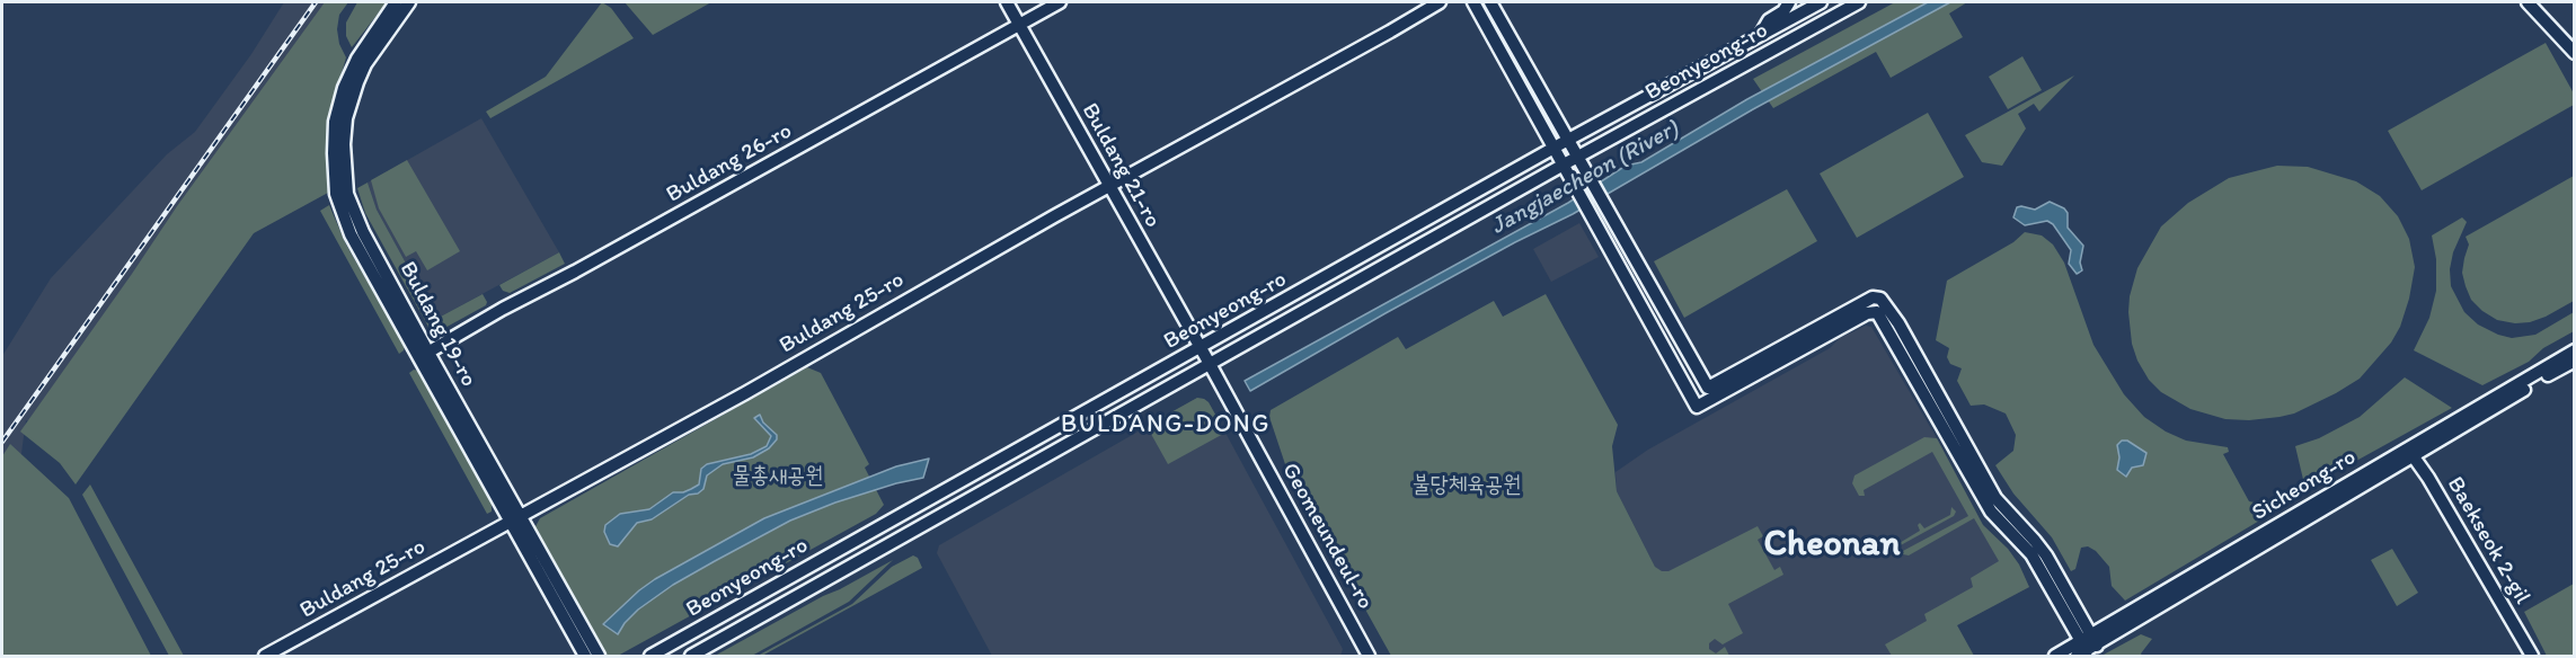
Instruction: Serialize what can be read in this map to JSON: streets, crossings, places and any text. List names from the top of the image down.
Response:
{
  "streets": {
    "street": [
      "Beonyeong-ro",
      "Buldang 26-ro",
      "Buldang 21-ro",
      "Buldang 25-ro",
      "Buldang 19-ro",
      "Sicheong-ro",
      "Geomeundeul-ro",
      "Baekseok 2-gil"
    ]
  },
  "crossings": [
    ["Beonyeong-ro", "Buldang 21-ro"],
    ["Beonyeong-ro", "Geomeundeul-ro"],
    ["Buldang 26-ro", "Buldang 21-ro"],
    ["Buldang 26-ro", "Buldang 19-ro"],
    ["Buldang 21-ro", "Buldang 25-ro"],
    ["Buldang 21-ro", "Geomeundeul-ro"],
    ["Buldang 25-ro", "Buldang 19-ro"],
    ["Sicheong-ro", "Baekseok 2-gil"]
  ],
  "districts": ["BULDANG-DONG", "Cheonan"],
  "water": ["Jangjaecheon (River)"],
  "parks": ["물총새공원", "불당체육공원"]
}
